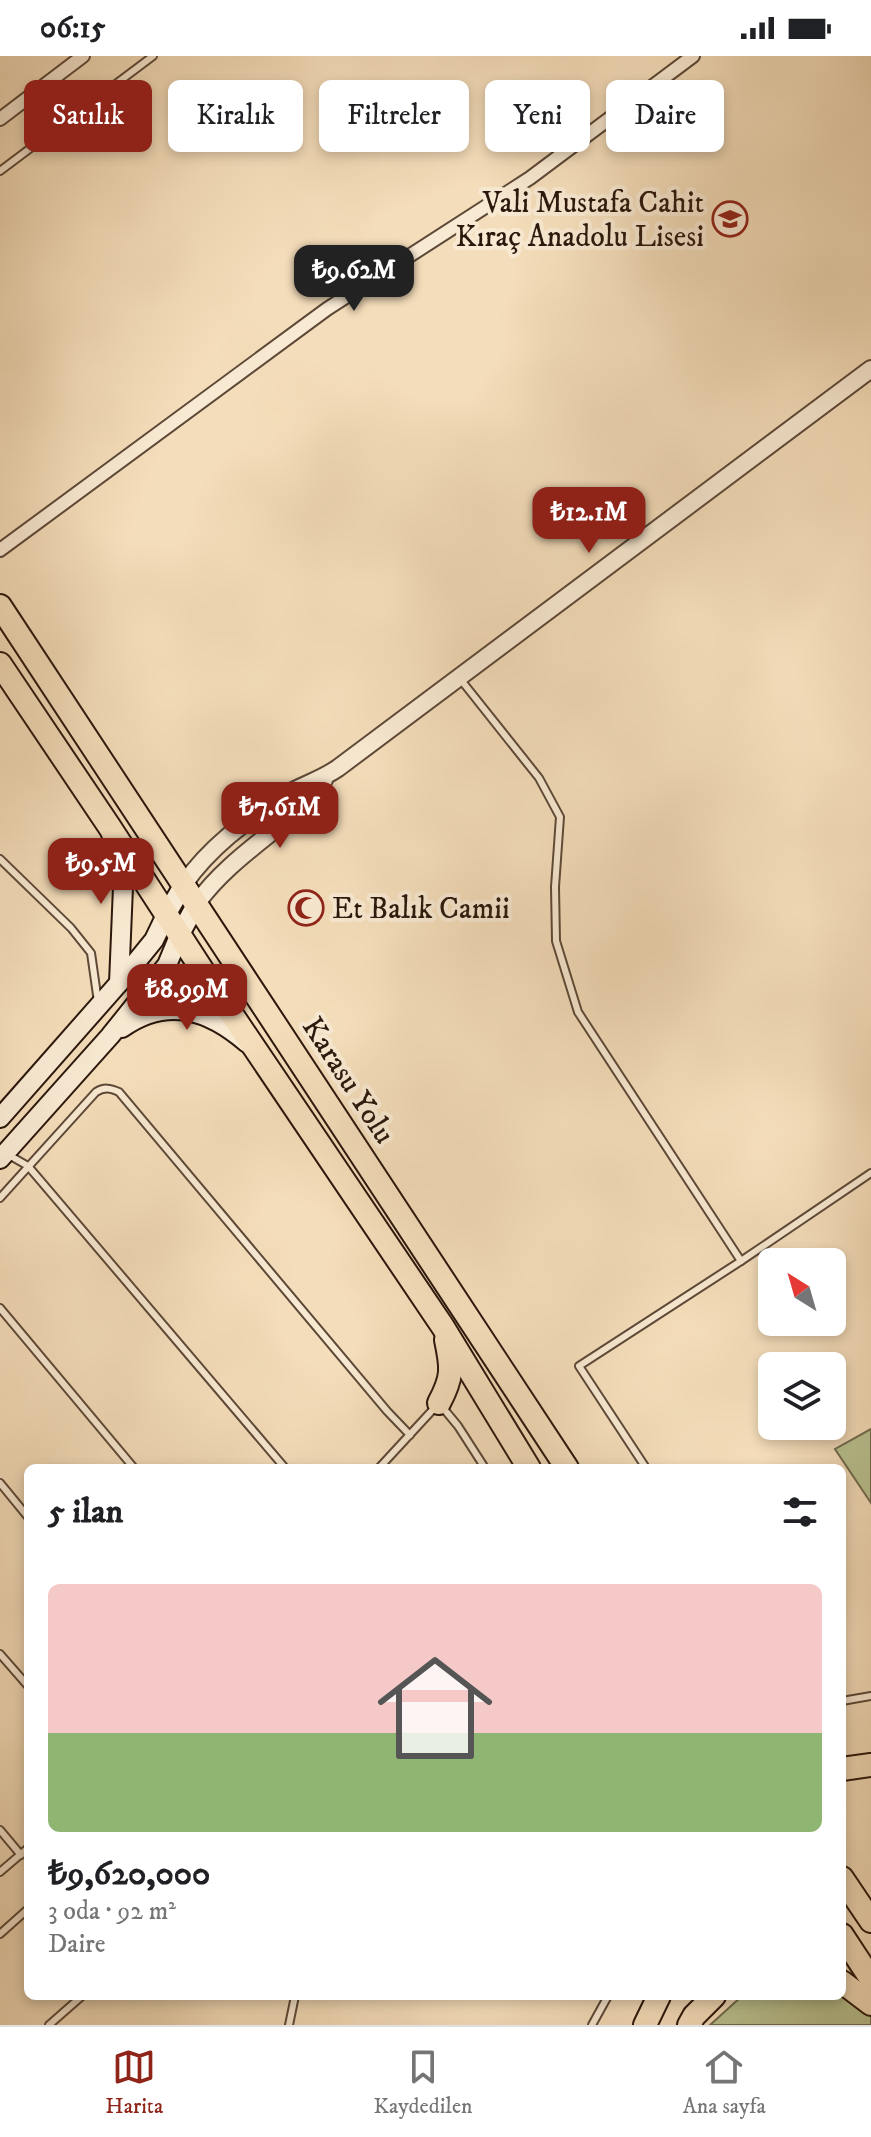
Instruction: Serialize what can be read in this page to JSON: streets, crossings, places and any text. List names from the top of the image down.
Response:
{
  "streets": {
    "highway": ["Karasu Yolu"]
  },
  "places": {
    "school or university": ["Vali Mustafa Cahit Kıraç Anadolu Lisesi"],
    "mosque": ["Et Balık Camii"]
  },
  "north": "top left",
  "page": {
    "status": "06:15",
    "chip": [
      "Satılık",
      "Kiralık",
      "Filtreler",
      "Yeni",
      "Daire"
    ],
    "price": [
      "₺9.62M",
      "₺12.1M",
      "₺7.61M",
      "₺9.5M",
      "₺8.99M"
    ],
    "heading": "5 ilan",
    "list": [
      {
        "name": "₺9,620,000",
        "note": "3 oda · 92 m² · Daire"
      }
    ],
    "tabs": ["Harita", "Kaydedilen", "Ana sayfa"]
  }
}
